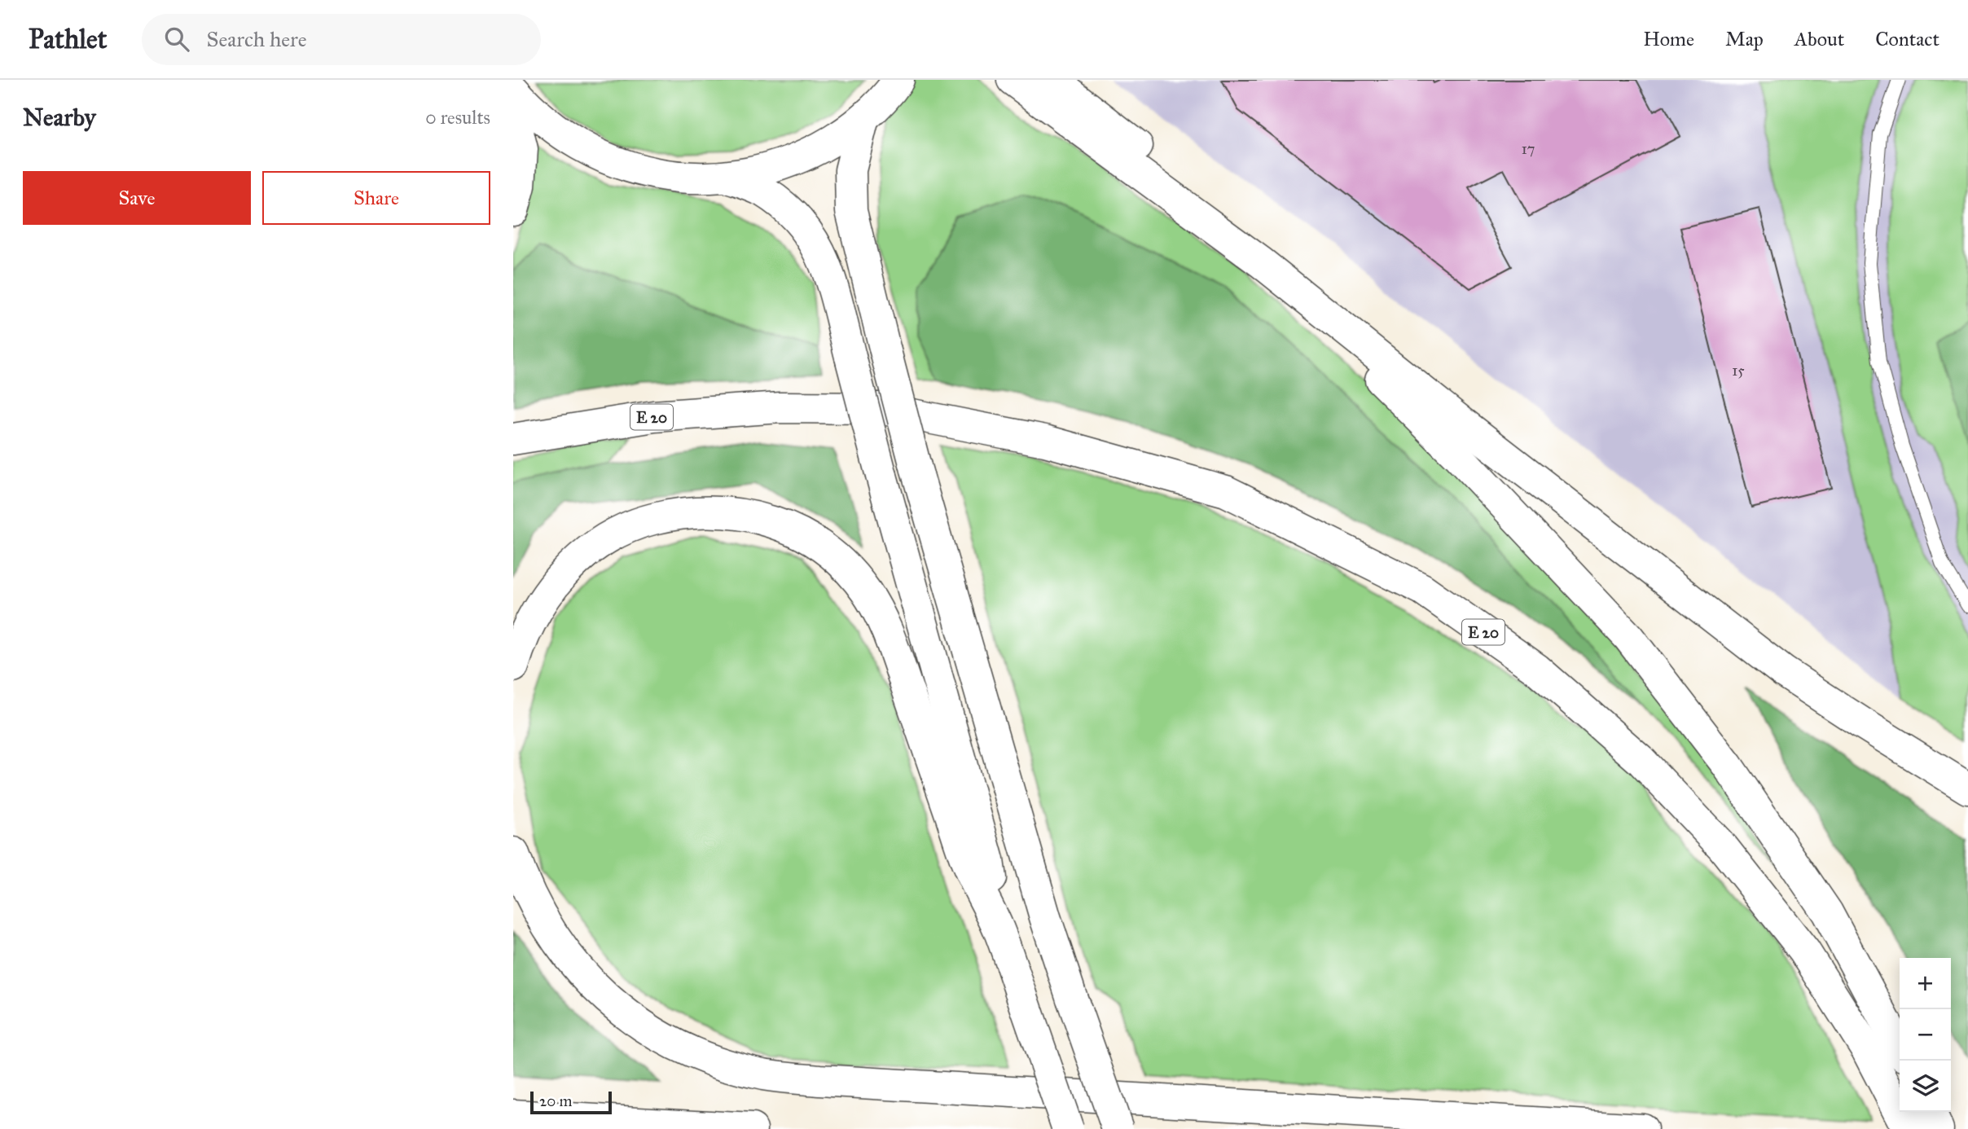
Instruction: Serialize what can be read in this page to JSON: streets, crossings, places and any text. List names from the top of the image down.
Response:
{
  "streets": {
    "main road": ["E 20"]
  },
  "house_numbers": ["17", "15"],
  "scale_bar": "20 m",
  "page": {
    "header": "Pathlet",
    "search": "Search here",
    "nav": [
      "Home",
      "Map",
      "About",
      "Contact"
    ],
    "heading": ["Nearby", "0 results"],
    "buttons": ["Save", "Share"],
    "map_buttons": ["+", "−"],
    "scale": "20 m"
  }
}
